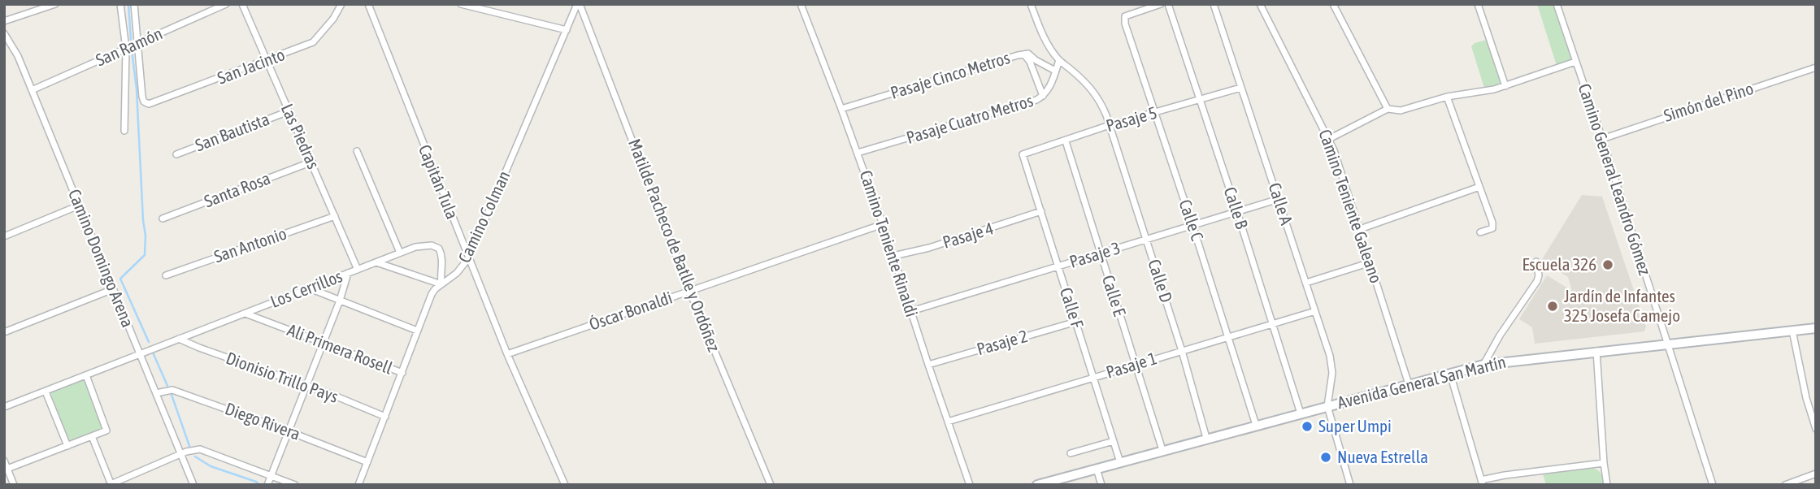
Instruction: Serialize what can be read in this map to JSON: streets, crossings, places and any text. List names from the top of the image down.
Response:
{
  "streets": {
    "main road": ["Avenida General San Martín"],
    "street": [
      "San Ramón",
      "San Jacinto",
      "Pasaje Cinco Metros",
      "Simón del Pino",
      "Pasaje Cuatro Metros",
      "Pasaje 5",
      "San Bautista",
      "Las Piedras",
      "Camino General Leandro Gómez",
      "Capitán Tula",
      "Santa Rosa",
      "Calle A",
      "Camino Teniente Galeano",
      "Calle B",
      "Camino Colman",
      "Calle C",
      "Pasaje 4",
      "Camino Teniente Rinaldi",
      "San Antonio",
      "Matilde Pacheco de Batlle y Ordóñez",
      "Pasaje 3",
      "Camino Domingo Arena",
      "Calle D",
      "Los Cerrillos",
      "Calle E",
      "Calle F",
      "Óscar Bonaldi",
      "Pasaje 2",
      "Ali Primera Rosell",
      "Pasaje 1",
      "Dionisio Trillo Pays",
      "Diego Rivera"
    ]
  },
  "crossings": [
    ["San Ramón", "San Jacinto"],
    ["San Ramón", "Camino Domingo Arena"],
    ["San Jacinto", "Las Piedras"],
    ["Pasaje Cinco Metros", "Pasaje Cuatro Metros"],
    ["Pasaje Cinco Metros", "Camino Teniente Rinaldi"],
    ["Simón del Pino", "Camino General Leandro Gómez"],
    ["Pasaje Cuatro Metros", "Camino Teniente Rinaldi"],
    ["Pasaje Cuatro Metros", "Calle D"],
    ["Pasaje 5", "Calle A"],
    ["Pasaje 5", "Calle B"],
    ["Pasaje 5", "Calle C"],
    ["Pasaje 5", "Calle D"],
    ["Pasaje 5", "Calle E"],
    ["Pasaje 5", "Calle F"],
    ["San Bautista", "Las Piedras"],
    ["Las Piedras", "Santa Rosa"],
    ["Las Piedras", "San Antonio"],
    ["Las Piedras", "Los Cerrillos"],
    ["Camino General Leandro Gómez", "Avenida General San Martín"],
    ["Capitán Tula", "Camino Colman"],
    ["Capitán Tula", "Óscar Bonaldi"],
    ["Calle A", "Pasaje 3"],
    ["Calle A", "Pasaje 1"],
    ["Calle A", "Avenida General San Martín"],
    ["Camino Teniente Galeano", "Avenida General San Martín"],
    ["Calle B", "Pasaje 3"],
    ["Calle B", "Pasaje 1"],
    ["Calle B", "Avenida General San Martín"],
    ["Camino Colman", "Matilde Pacheco de Batlle y Ordóñez"],
    ["Camino Colman", "Los Cerrillos"],
    ["Camino Colman", "Ali Primera Rosell"],
    ["Camino Colman", "Dionisio Trillo Pays"],
    ["Camino Colman", "Diego Rivera"],
    ["Calle C", "Pasaje 3"],
    ["Calle C", "Pasaje 1"],
    ["Calle C", "Avenida General San Martín"],
    ["Pasaje 4", "Camino Teniente Rinaldi"],
    ["Pasaje 4", "Calle F"],
    ["Camino Teniente Rinaldi", "Pasaje 3"],
    ["Camino Teniente Rinaldi", "Óscar Bonaldi"],
    ["Camino Teniente Rinaldi", "Pasaje 2"],
    ["Camino Teniente Rinaldi", "Pasaje 1"],
    ["Matilde Pacheco de Batlle y Ordóñez", "Óscar Bonaldi"],
    ["Pasaje 3", "Calle D"],
    ["Pasaje 3", "Calle E"],
    ["Pasaje 3", "Calle F"],
    ["Camino Domingo Arena", "Los Cerrillos"],
    ["Camino Domingo Arena", "Diego Rivera"],
    ["Calle D", "Pasaje 1"],
    ["Calle D", "Avenida General San Martín"],
    ["Los Cerrillos", "Ali Primera Rosell"],
    ["Los Cerrillos", "Dionisio Trillo Pays"],
    ["Calle E", "Pasaje 1"],
    ["Calle E", "Avenida General San Martín"],
    ["Calle F", "Pasaje 2"],
    ["Calle F", "Pasaje 1"],
    ["Calle F", "Avenida General San Martín"]
  ],
  "places": [
    "Escuela 326",
    "Jardín de Infantes 325 Josefa Camejo",
    "Super Umpi",
    "Nueva Estrella"
  ]
}
